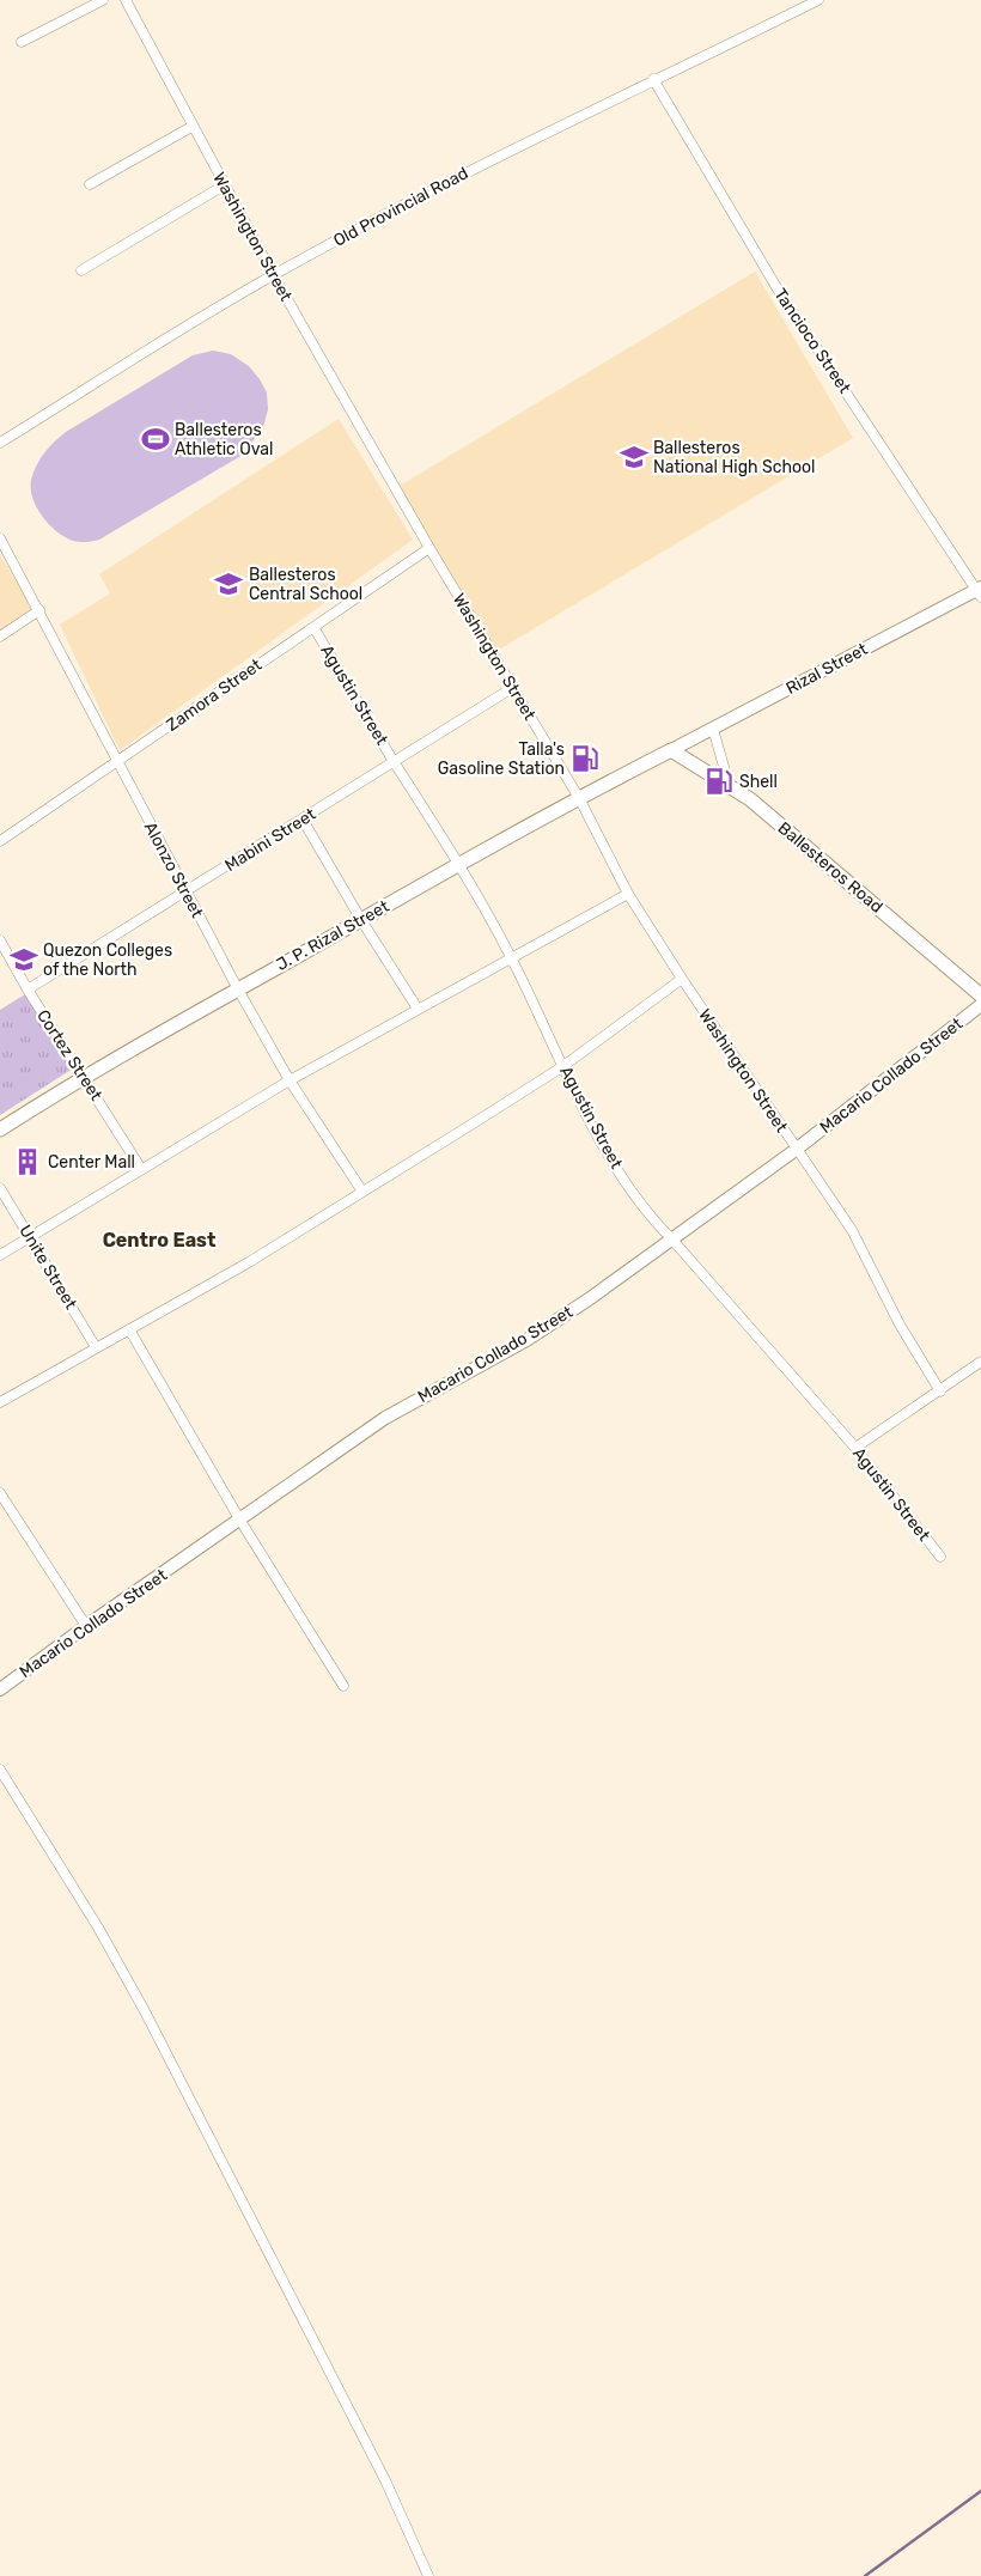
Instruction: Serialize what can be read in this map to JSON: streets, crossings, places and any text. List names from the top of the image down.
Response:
{
  "streets": {
    "main road": ["Ballesteros Road", "J. P. Rizal Street"],
    "street": [
      "Old Provincial Road",
      "Washington Street",
      "Tancioco Street",
      "Rizal Street",
      "Zamora Street",
      "Agustin Street",
      "Mabini Street",
      "Alonzo Street",
      "Cortez Street",
      "Macario Collado Street",
      "Unite Street"
    ]
  },
  "crossings": [
    ["Old Provincial Road", "Washington Street"],
    ["Old Provincial Road", "Tancioco Street"],
    ["Washington Street", "Zamora Street"],
    ["Washington Street", "Mabini Street"],
    ["Washington Street", "J. P. Rizal Street"],
    ["Washington Street", "Macario Collado Street"],
    ["Tancioco Street", "Rizal Street"],
    ["Rizal Street", "Ballesteros Road"],
    ["Rizal Street", "J. P. Rizal Street"],
    ["Zamora Street", "Agustin Street"],
    ["Zamora Street", "Alonzo Street"],
    ["Agustin Street", "Mabini Street"],
    ["Agustin Street", "J. P. Rizal Street"],
    ["Agustin Street", "Macario Collado Street"],
    ["Mabini Street", "Alonzo Street"],
    ["Mabini Street", "Cortez Street"],
    ["Ballesteros Road", "J. P. Rizal Street"],
    ["Alonzo Street", "J. P. Rizal Street"],
    ["J. P. Rizal Street", "Cortez Street"]
  ],
  "districts": ["Centro East"],
  "places": {
    "sports": ["Ballesteros Athletic Oval"],
    "school or university": ["Ballesteros National High School", "Ballesteros Central School", "Quezon Colleges of the North"],
    "fuel station": ["Talla's Gasoline Station", "Shell"],
    "building": ["Center Mall"]
  }
}
